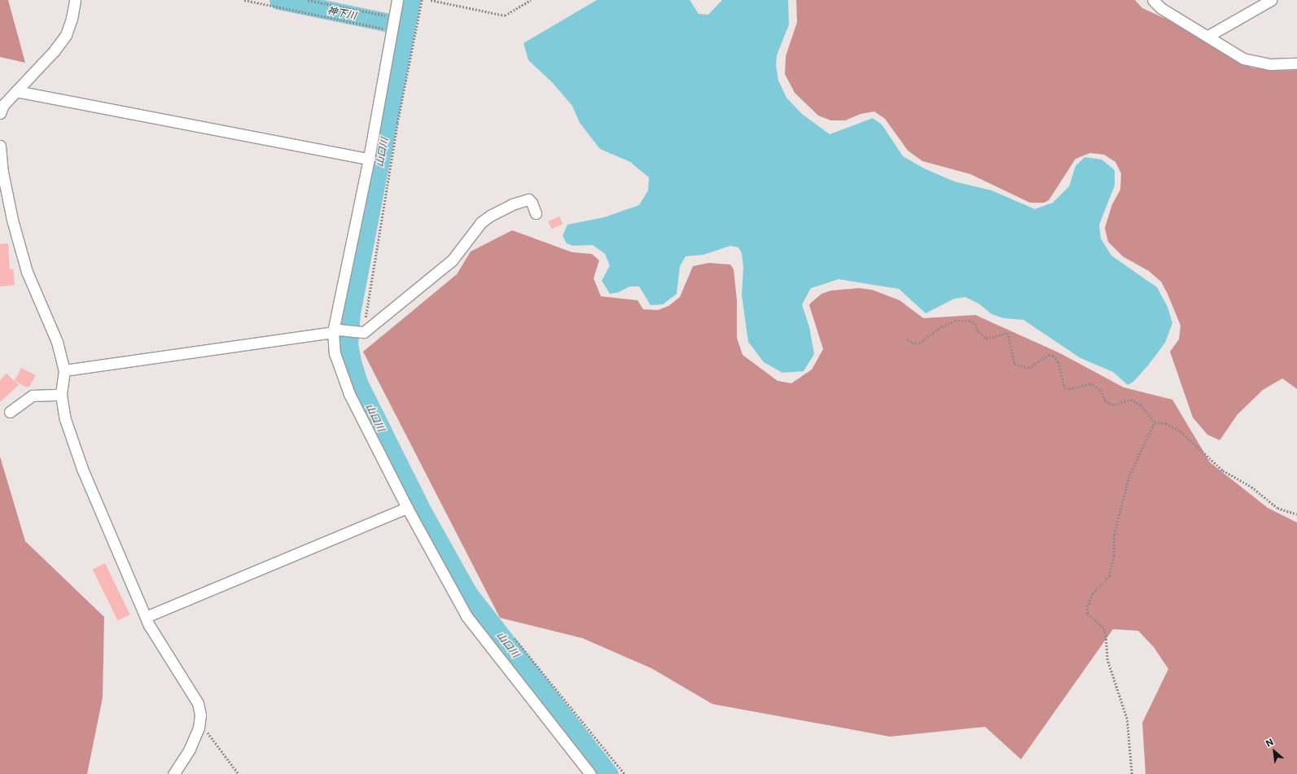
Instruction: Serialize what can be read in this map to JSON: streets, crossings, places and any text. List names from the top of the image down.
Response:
{
  "water": ["神下川", "山口川"],
  "north": "top left"
}
